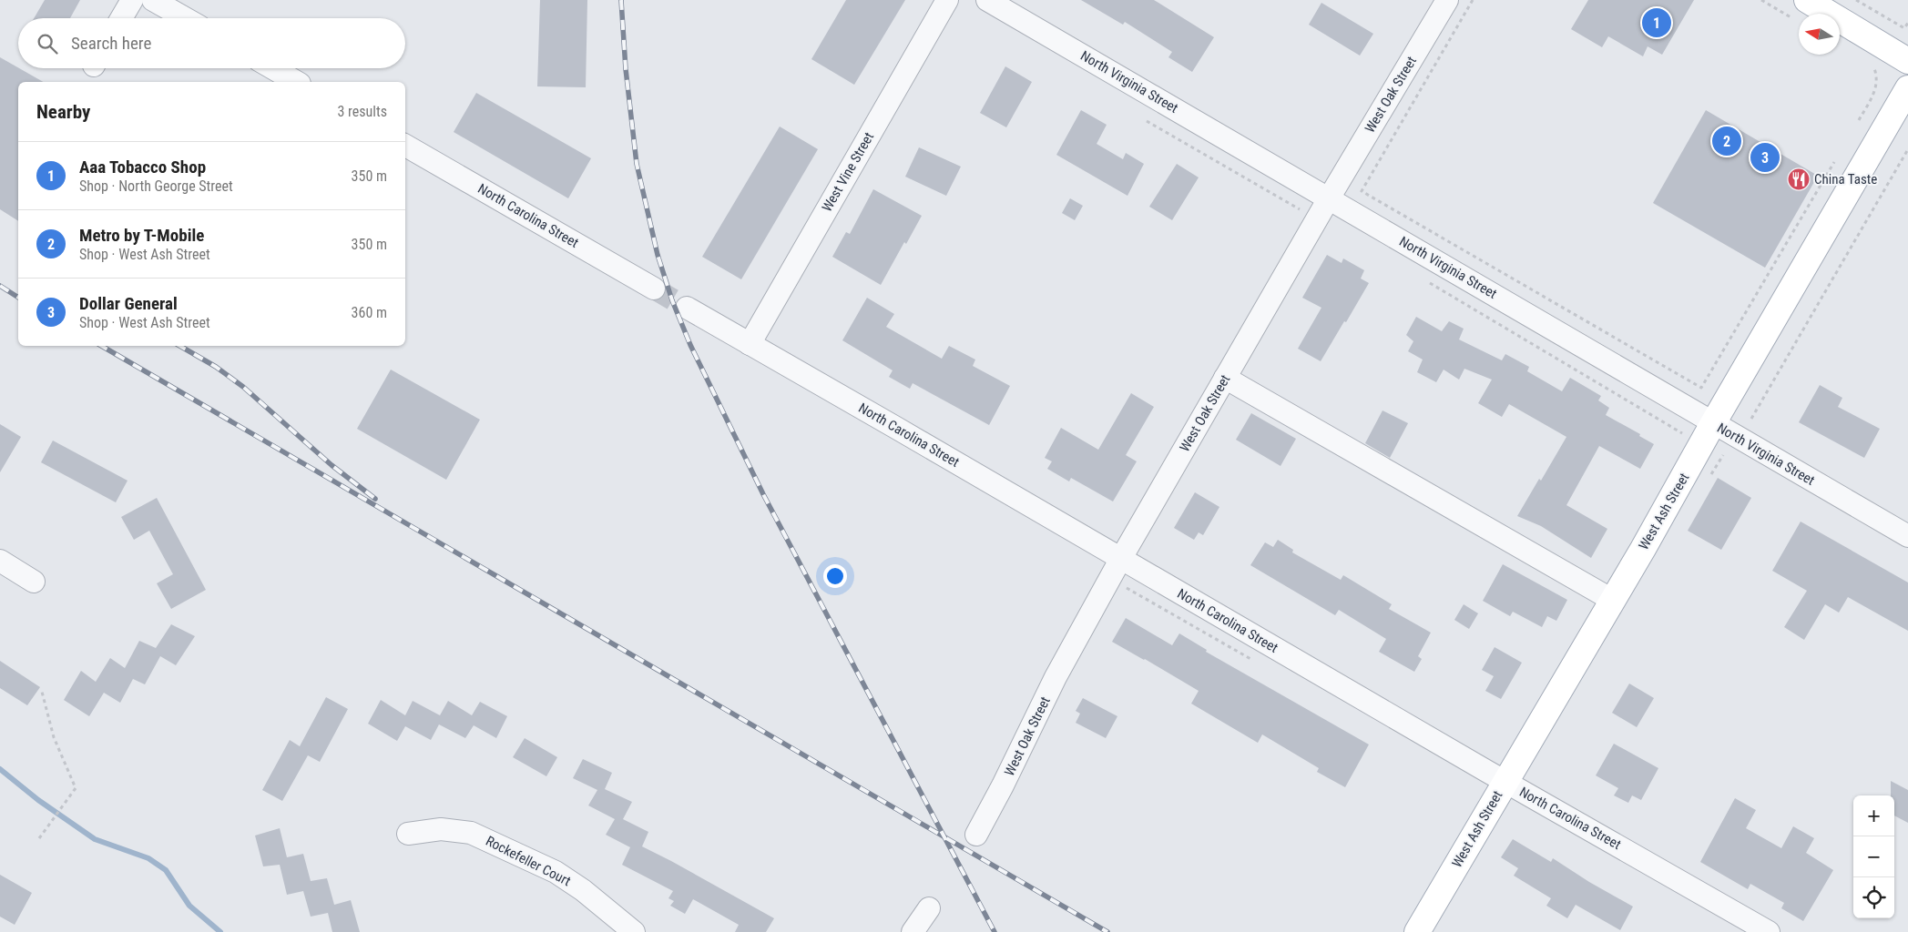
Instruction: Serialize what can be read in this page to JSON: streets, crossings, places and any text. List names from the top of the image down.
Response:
{
  "streets": {
    "main road": ["West Ash Street"],
    "street": [
      "North Virginia Street",
      "West Oak Street",
      "West Vine Street",
      "North Carolina Street",
      "Rockefeller Court"
    ]
  },
  "crossings": [
    ["North Virginia Street", "West Oak Street"],
    ["North Virginia Street", "West Ash Street"],
    ["West Oak Street", "North Carolina Street"],
    ["West Vine Street", "North Carolina Street"],
    ["North Carolina Street", "West Ash Street"]
  ],
  "places": {
    "restaurant": ["China Taste"]
  },
  "north": "left",
  "page": {
    "pins": ["1", "2", "3"],
    "search": "Search here",
    "heading": ["Nearby", "3 results"],
    "list": [
      {
        "mark": "1",
        "name": "Aaa Tobacco Shop",
        "note": "Shop · North George Street",
        "value": "350 m"
      },
      {
        "mark": "2",
        "name": "Metro by T-Mobile",
        "note": "Shop · West Ash Street",
        "value": "350 m"
      },
      {
        "mark": "3",
        "name": "Dollar General",
        "note": "Shop · West Ash Street",
        "value": "360 m"
      }
    ],
    "map_buttons": ["+", "−"]
  }
}
